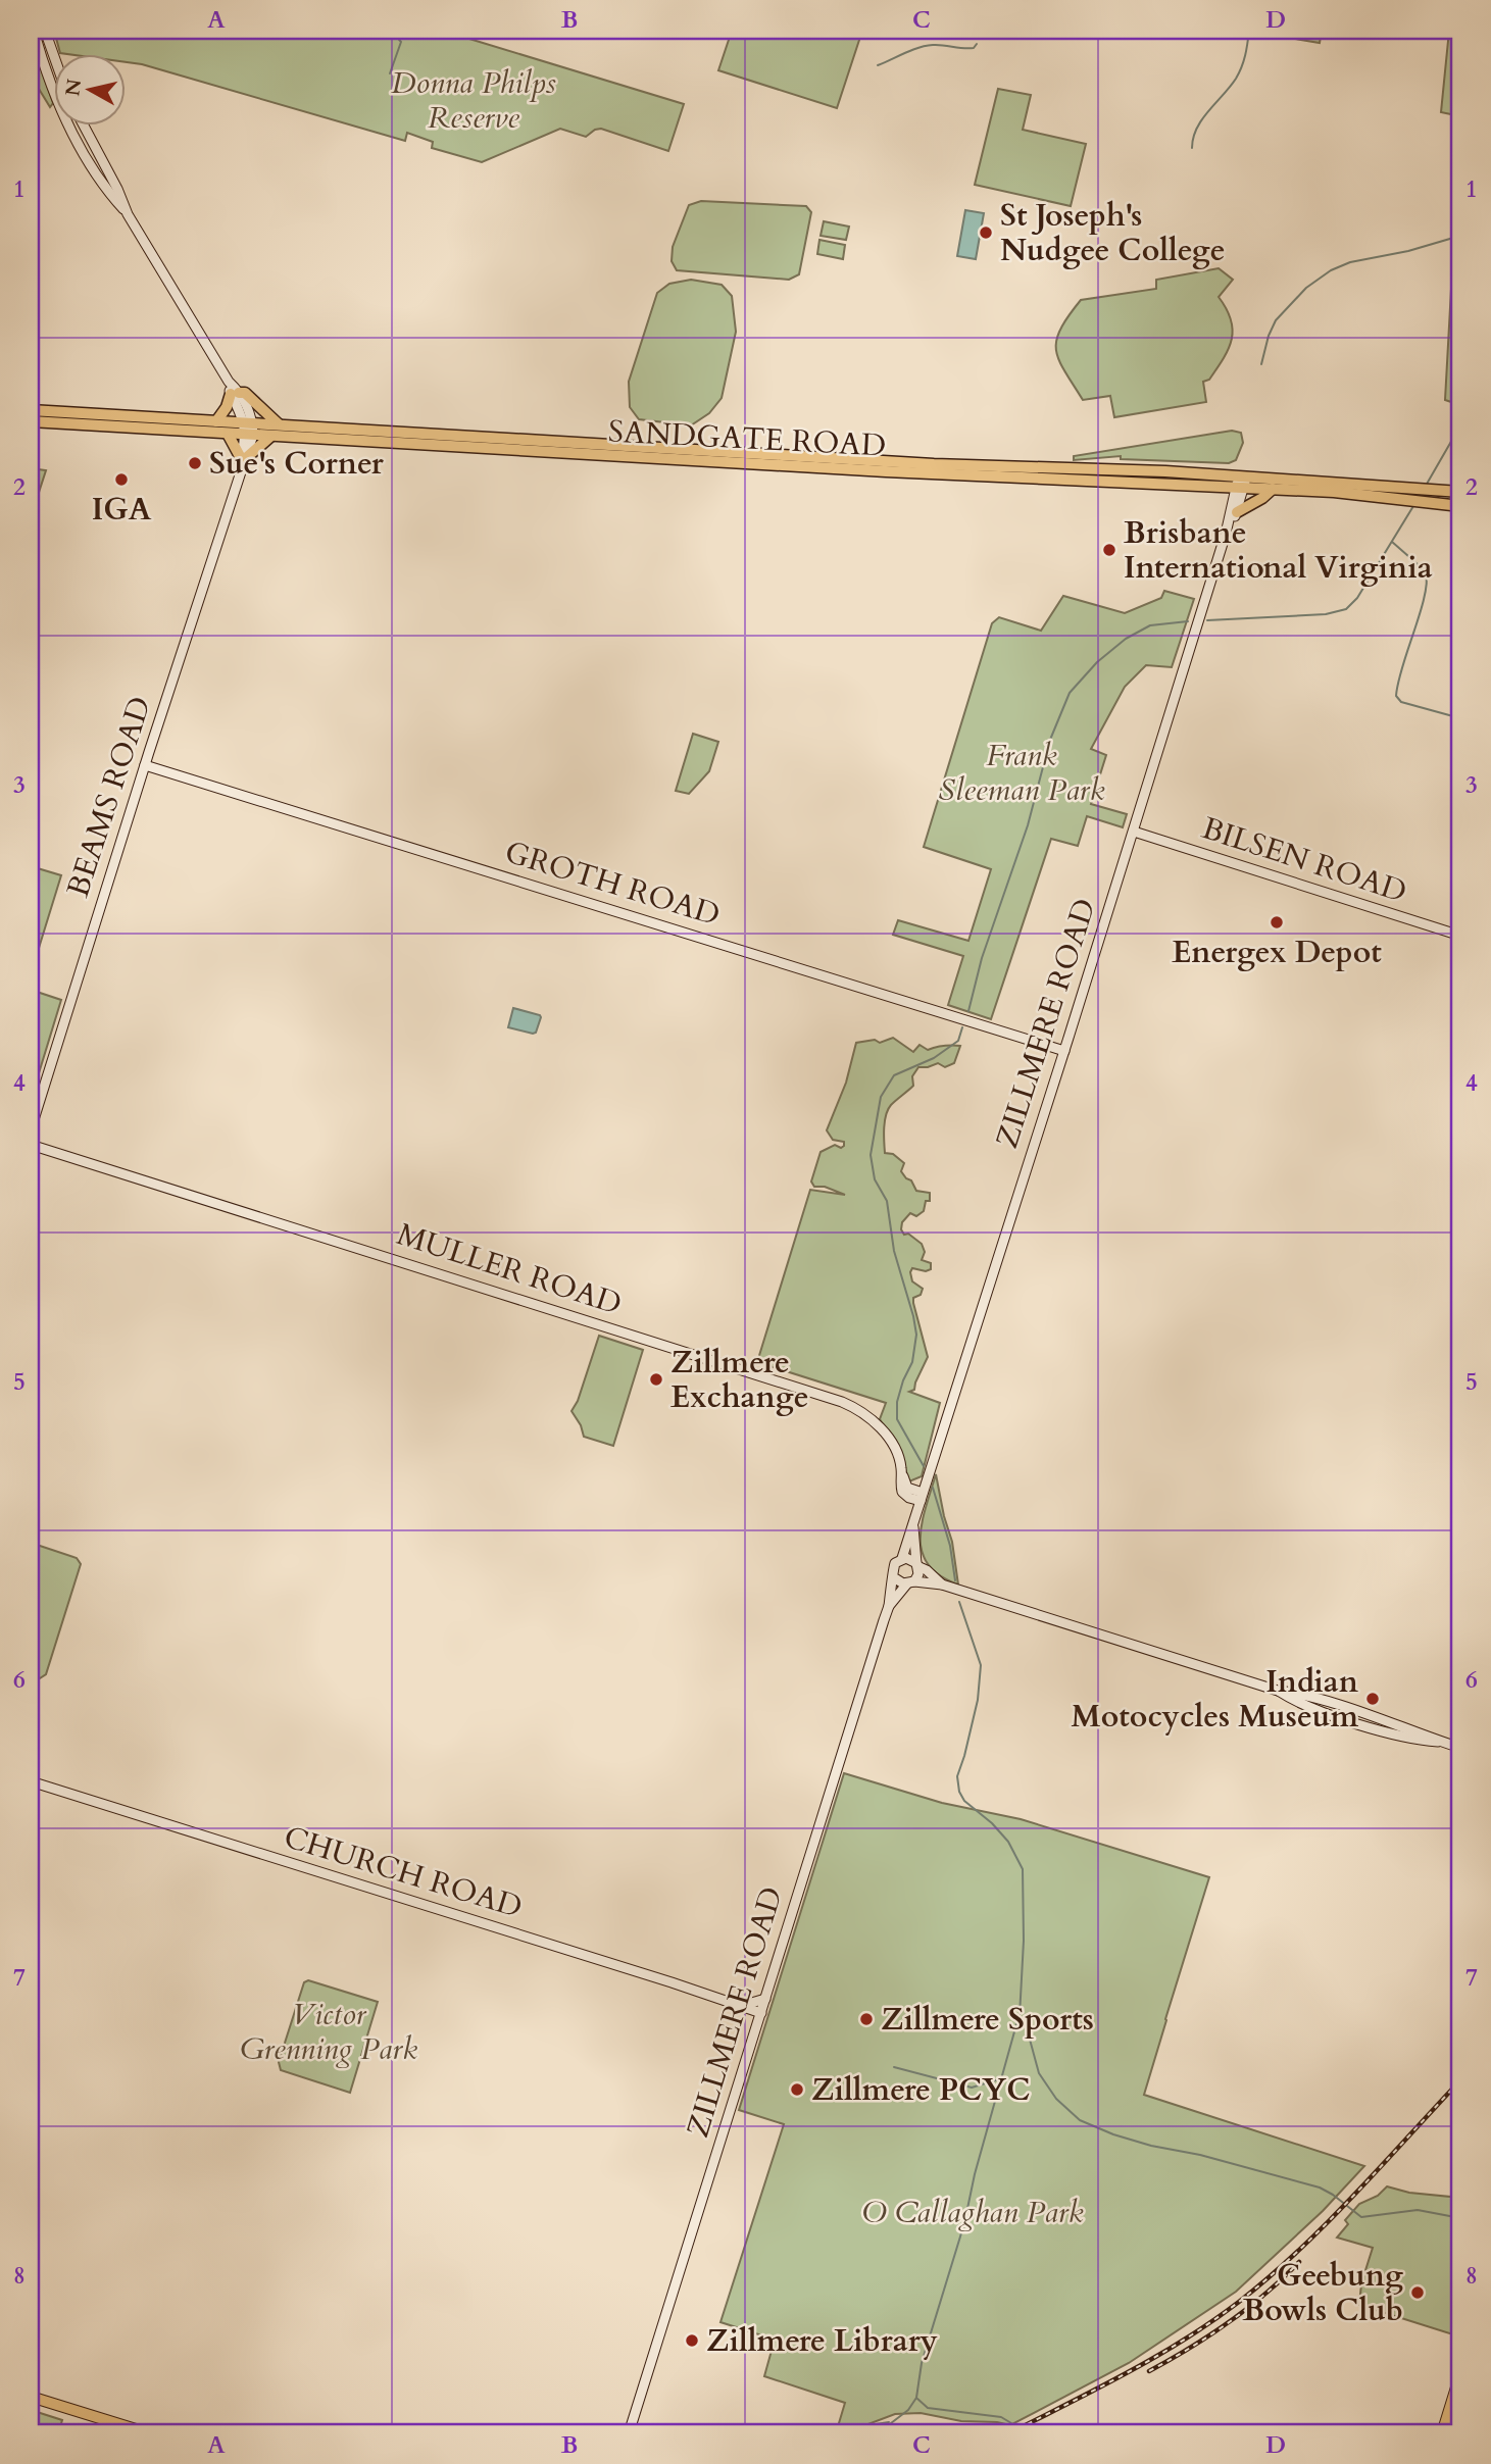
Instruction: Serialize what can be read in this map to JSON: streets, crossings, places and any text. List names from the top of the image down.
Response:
{
  "streets": {
    "highway": ["SANDGATE ROAD"],
    "main road": [
      "BEAMS ROAD",
      "BILSEN ROAD",
      "GROTH ROAD",
      "ZILLMERE ROAD",
      "MULLER ROAD",
      "CHURCH ROAD"
    ]
  },
  "crossings": [
    ["SANDGATE ROAD", "BEAMS ROAD"],
    ["SANDGATE ROAD", "ZILLMERE ROAD"],
    ["BEAMS ROAD", "GROTH ROAD"],
    ["BILSEN ROAD", "ZILLMERE ROAD"],
    ["GROTH ROAD", "ZILLMERE ROAD"],
    ["ZILLMERE ROAD", "MULLER ROAD"],
    ["ZILLMERE ROAD", "CHURCH ROAD"]
  ],
  "parks": [
    "Donna Philps Reserve",
    "Frank Sleeman Park",
    "Victor Grenning Park",
    "O Callaghan Park"
  ],
  "places": [
    "St Joseph's Nudgee College",
    "Sue's Corner",
    "IGA",
    "Brisbane International Virginia",
    "Energex Depot",
    "Zillmere Exchange",
    "Indian Motocycles Museum",
    "Zillmere Sports",
    "Zillmere PCYC",
    "Geebung Bowls Club",
    "Zillmere Library"
  ],
  "north": "left",
  "grid": {
    "columns": [
      "A",
      "B",
      "C",
      "D"
    ],
    "rows": [
      "1",
      "2",
      "3",
      "4",
      "5",
      "6",
      "7",
      "8"
    ]
  }
}
